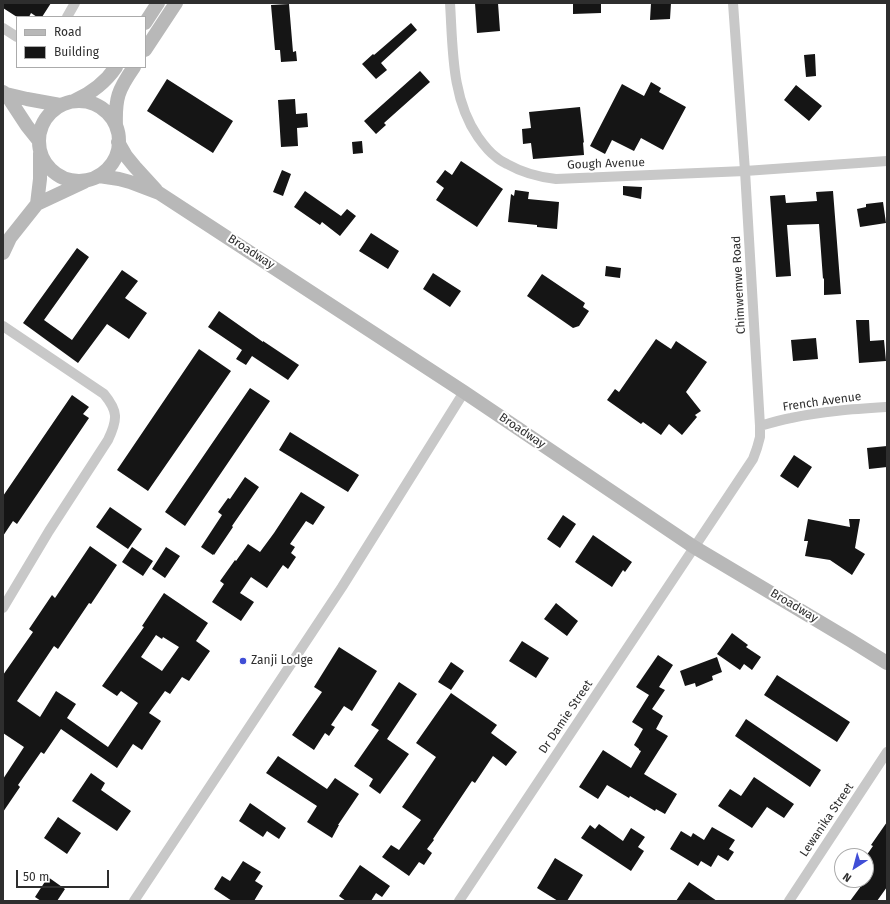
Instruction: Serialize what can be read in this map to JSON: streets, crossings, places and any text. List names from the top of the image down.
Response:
{
  "streets": {
    "main road": ["Broadway"],
    "street": [
      "Gough Avenue",
      "Chimwemwe Road",
      "French Avenue",
      "Dr Damie Street",
      "Lewanika Street"
    ]
  },
  "crossings": [
    ["Gough Avenue", "Chimwemwe Road"],
    ["Broadway", "Chimwemwe Road"],
    ["Broadway", "Dr Damie Street"],
    ["Chimwemwe Road", "French Avenue"],
    ["Chimwemwe Road", "Dr Damie Street"]
  ],
  "places": ["Zanji Lodge"],
  "legend": ["Road", "Building"],
  "scale_bar": "50 m",
  "north": "bottom left"
}
